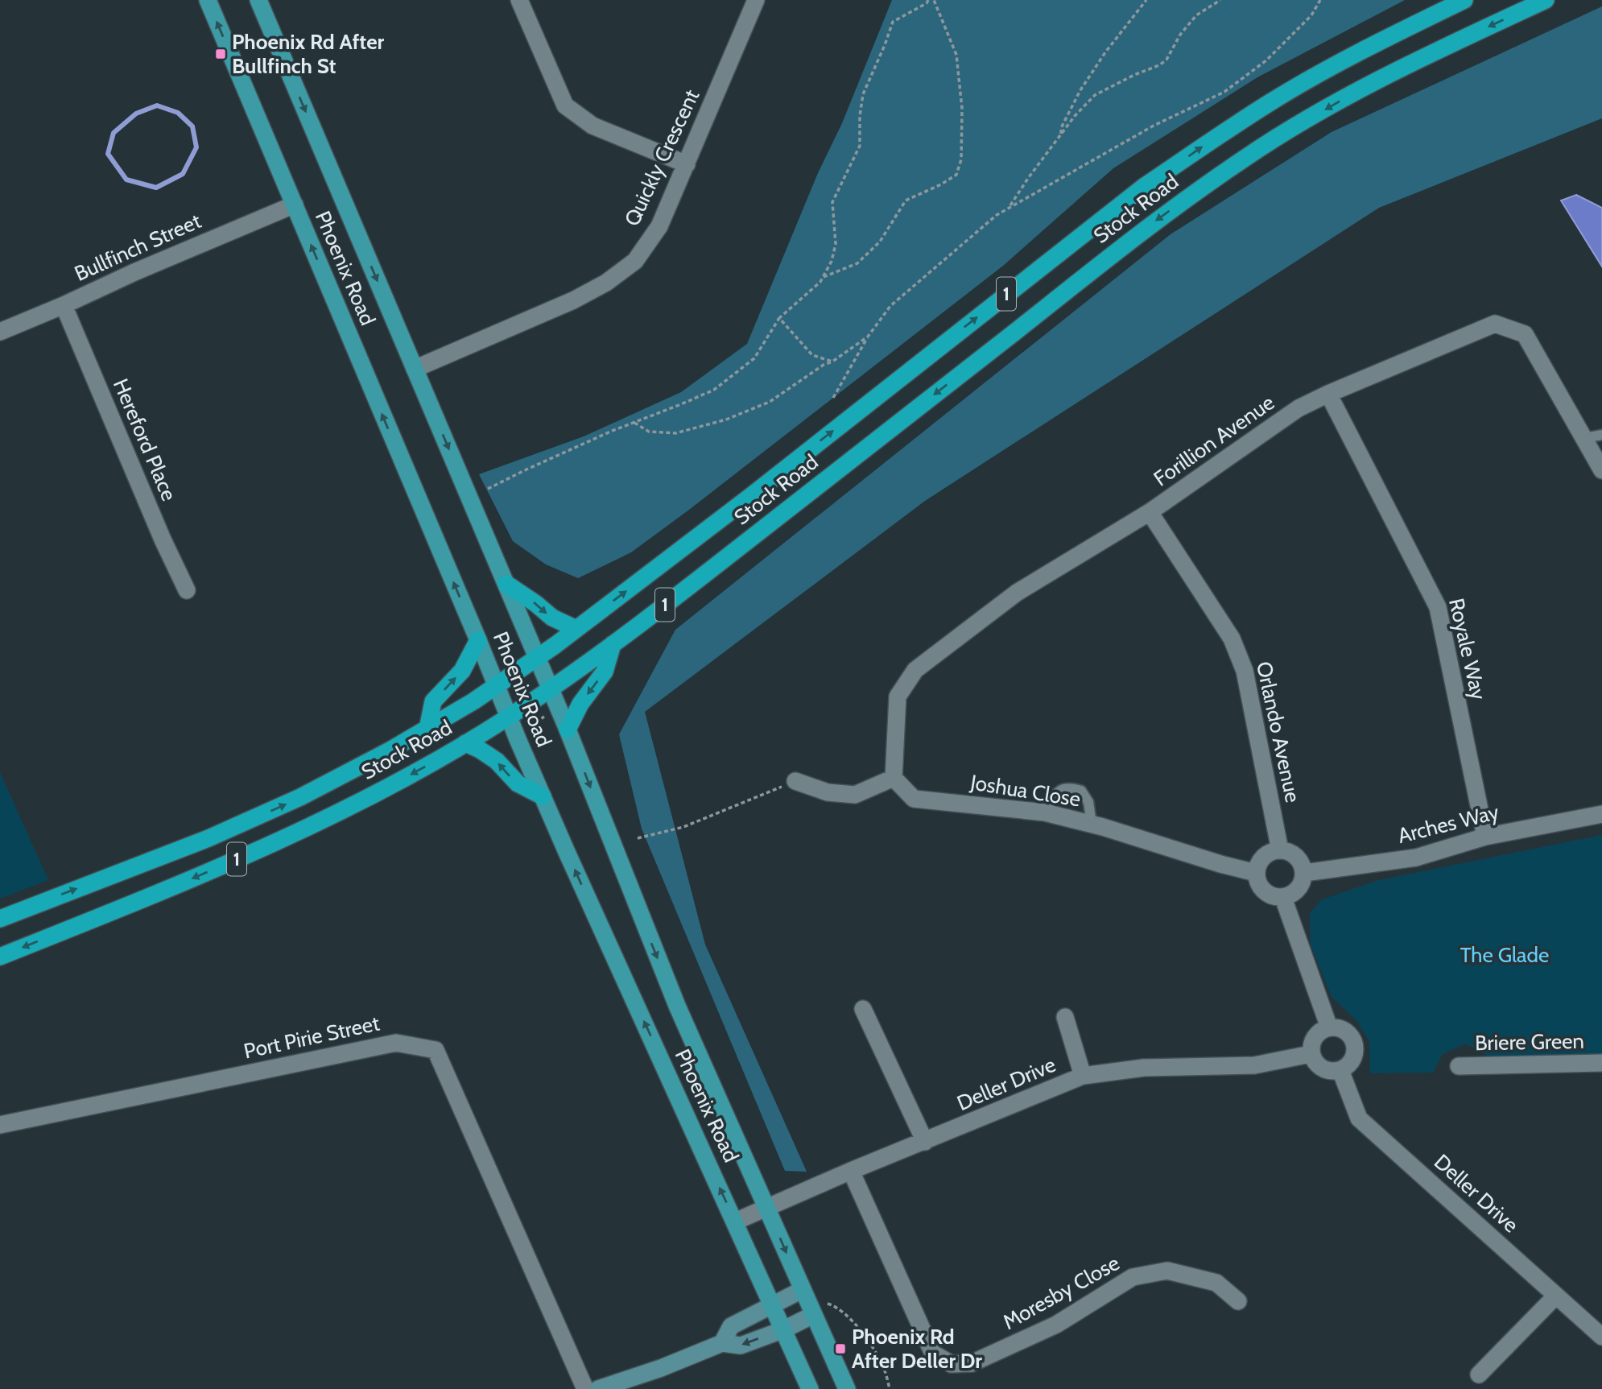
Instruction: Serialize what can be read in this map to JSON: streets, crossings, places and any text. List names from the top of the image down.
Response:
{
  "streets": {
    "highway": ["Stock Road", "1"],
    "main road": ["Phoenix Road"],
    "street": [
      "Quickly Crescent",
      "Bullfinch Street",
      "Hereford Place",
      "Forillion Avenue",
      "Royale Way",
      "Orlando Avenue",
      "Joshua Close",
      "Arches Way",
      "Port Pirie Street",
      "Briere Green",
      "Deller Drive",
      "Moresby Close"
    ]
  },
  "crossings": [
    ["Quickly Crescent", "Phoenix Road"],
    ["Stock Road", "Phoenix Road"],
    ["Bullfinch Street", "Phoenix Road"],
    ["Bullfinch Street", "Hereford Place"],
    ["Phoenix Road", "Deller Drive"],
    ["Forillion Avenue", "Royale Way"],
    ["Forillion Avenue", "Orlando Avenue"],
    ["Forillion Avenue", "Joshua Close"],
    ["Royale Way", "Arches Way"],
    ["Orlando Avenue", "Joshua Close"],
    ["Orlando Avenue", "Arches Way"],
    ["Joshua Close", "Arches Way"],
    ["Deller Drive", "Moresby Close"]
  ],
  "parks": ["The Glade"],
  "places": {
    "transit": ["Phoenix Rd After Bullfinch St", "Phoenix Rd After Deller Dr"]
  }
}
